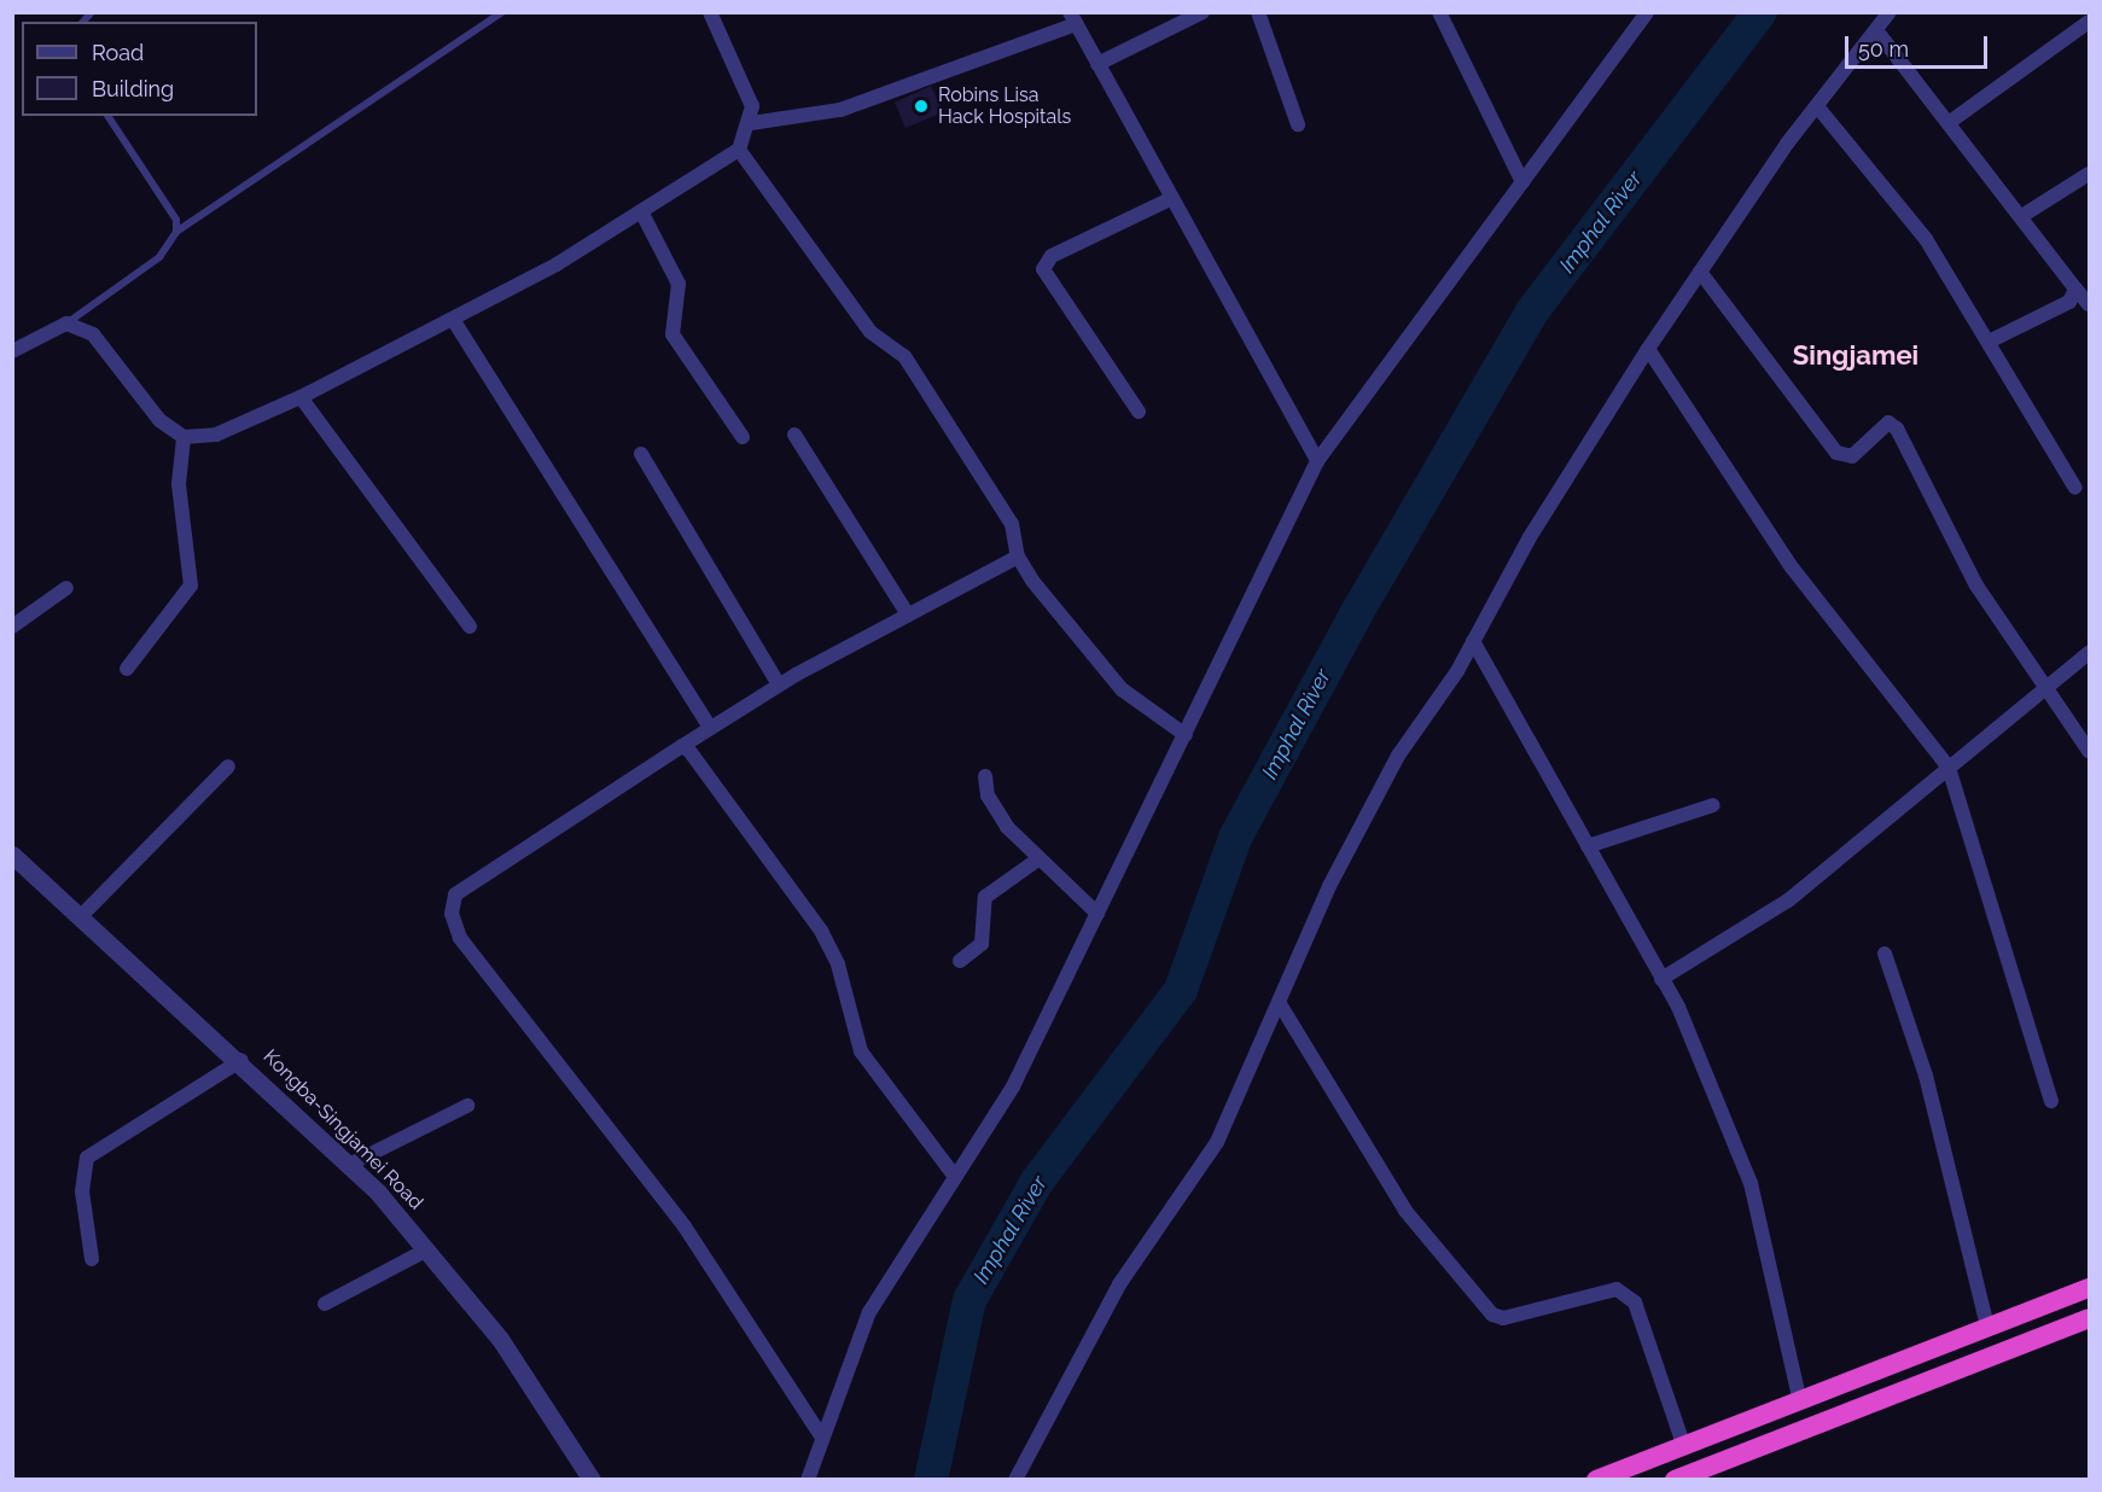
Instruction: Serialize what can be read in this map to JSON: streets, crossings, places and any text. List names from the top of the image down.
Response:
{
  "streets": {
    "street": ["Kongba-Singjamei Road"]
  },
  "districts": ["Singjamei"],
  "water": ["Imphal River"],
  "places": ["Robins Lisa Hack Hospitals"],
  "legend": ["Road", "Building"],
  "scale_bar": "50 m"
}
